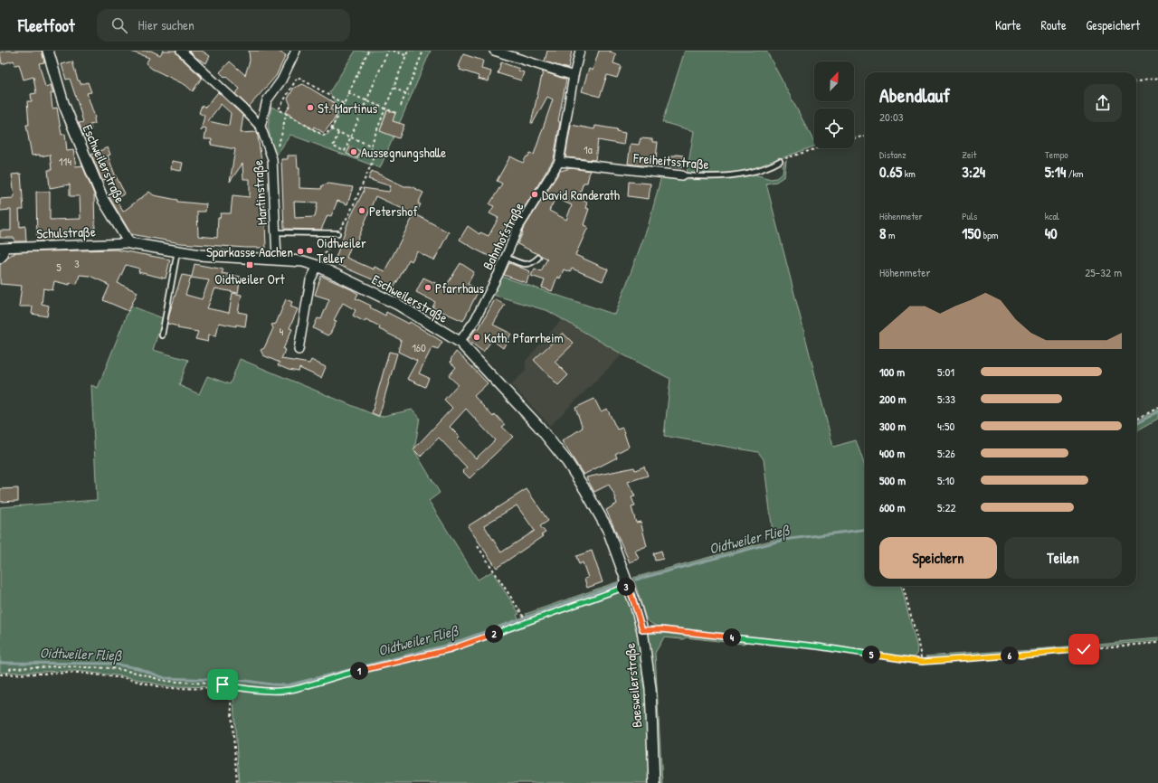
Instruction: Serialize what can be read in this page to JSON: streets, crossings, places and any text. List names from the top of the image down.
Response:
{
  "streets": {
    "street": [
      "Freiheitsstraße",
      "Eschweilerstraße",
      "Martinstraße",
      "Schulstraße",
      "Bahnhofstraße",
      "Baesweilerstraße"
    ]
  },
  "crossings": [
    ["Freiheitsstraße", "Bahnhofstraße"],
    ["Eschweilerstraße", "Martinstraße"],
    ["Eschweilerstraße", "Schulstraße"],
    ["Eschweilerstraße", "Bahnhofstraße"],
    ["Eschweilerstraße", "Baesweilerstraße"]
  ],
  "water": ["Oidtweiler Fließ"],
  "places": {
    "other": [
      "St. Martinus",
      "Aussegnungshalle",
      "David Randerath",
      "Petershof",
      "Oidtweiler Teller",
      "Sparkasse Aachen",
      "Pfarrhaus",
      "Kath. Pfarrheim"
    ],
    "transit": ["Oidtweiler Ort"]
  },
  "house_numbers": [
    "1a",
    "114",
    "3",
    "5",
    "4",
    "160"
  ],
  "north": "top right",
  "page": {
    "header": "Fleetfoot",
    "search": "Hier suchen",
    "nav": ["Karte", "Route", "Gespeichert"],
    "heading": ["Abendlauf", "20:03"],
    "stats": [
      ["Distanz", "0.65 km"],
      ["Zeit", "3:24"],
      ["Tempo", "5:14 /km"],
      ["Höhenmeter", "8 m"],
      ["Puls", "150 bpm"],
      ["kcal", "40"]
    ],
    "chart": ["Höhenmeter", "25–32 m"],
    "list": [
      {
        "name": "100 m",
        "note": "5:01"
      },
      {
        "name": "200 m",
        "note": "5:33"
      },
      {
        "name": "300 m",
        "note": "4:50"
      },
      {
        "name": "400 m",
        "note": "5:26"
      },
      {
        "name": "500 m",
        "note": "5:10"
      },
      {
        "name": "600 m",
        "note": "5:22"
      }
    ],
    "buttons": ["Speichern", "Teilen"],
    "pins": [
      "3",
      "2",
      "4",
      "5",
      "6",
      "1"
    ]
  }
}
